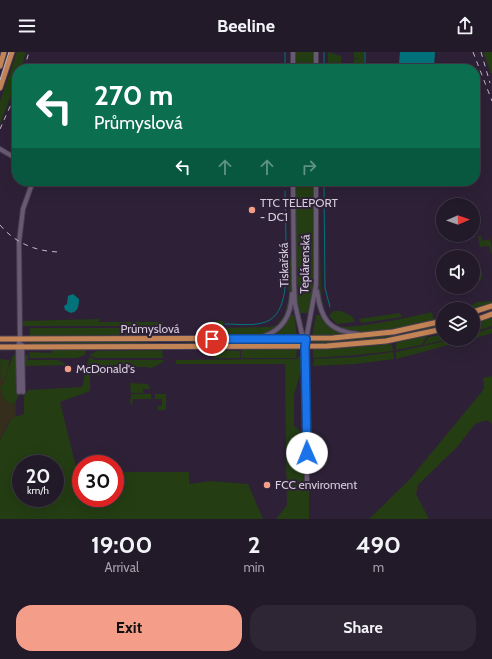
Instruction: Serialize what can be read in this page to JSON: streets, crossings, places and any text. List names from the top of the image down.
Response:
{
  "streets": {
    "main road": ["Průmyslová"],
    "street": ["Teplárenská", "Tiskařská"]
  },
  "crossings": [
    ["Teplárenská", "Tiskařská"],
    ["Teplárenská", "Průmyslová"],
    ["Tiskařská", "Průmyslová"]
  ],
  "places": ["TTC TELEPORT - DC1", "McDonald's", "FCC enviroment"],
  "north": "right",
  "page": {
    "header": "Beeline",
    "turn": ["270 m", "Průmyslová"],
    "speed": "20 km/h",
    "limit": "30",
    "eta": [
      "19:00",
      "Arrival",
      "2",
      "min",
      "490",
      "m"
    ],
    "buttons": ["Exit", "Share"]
  }
}
